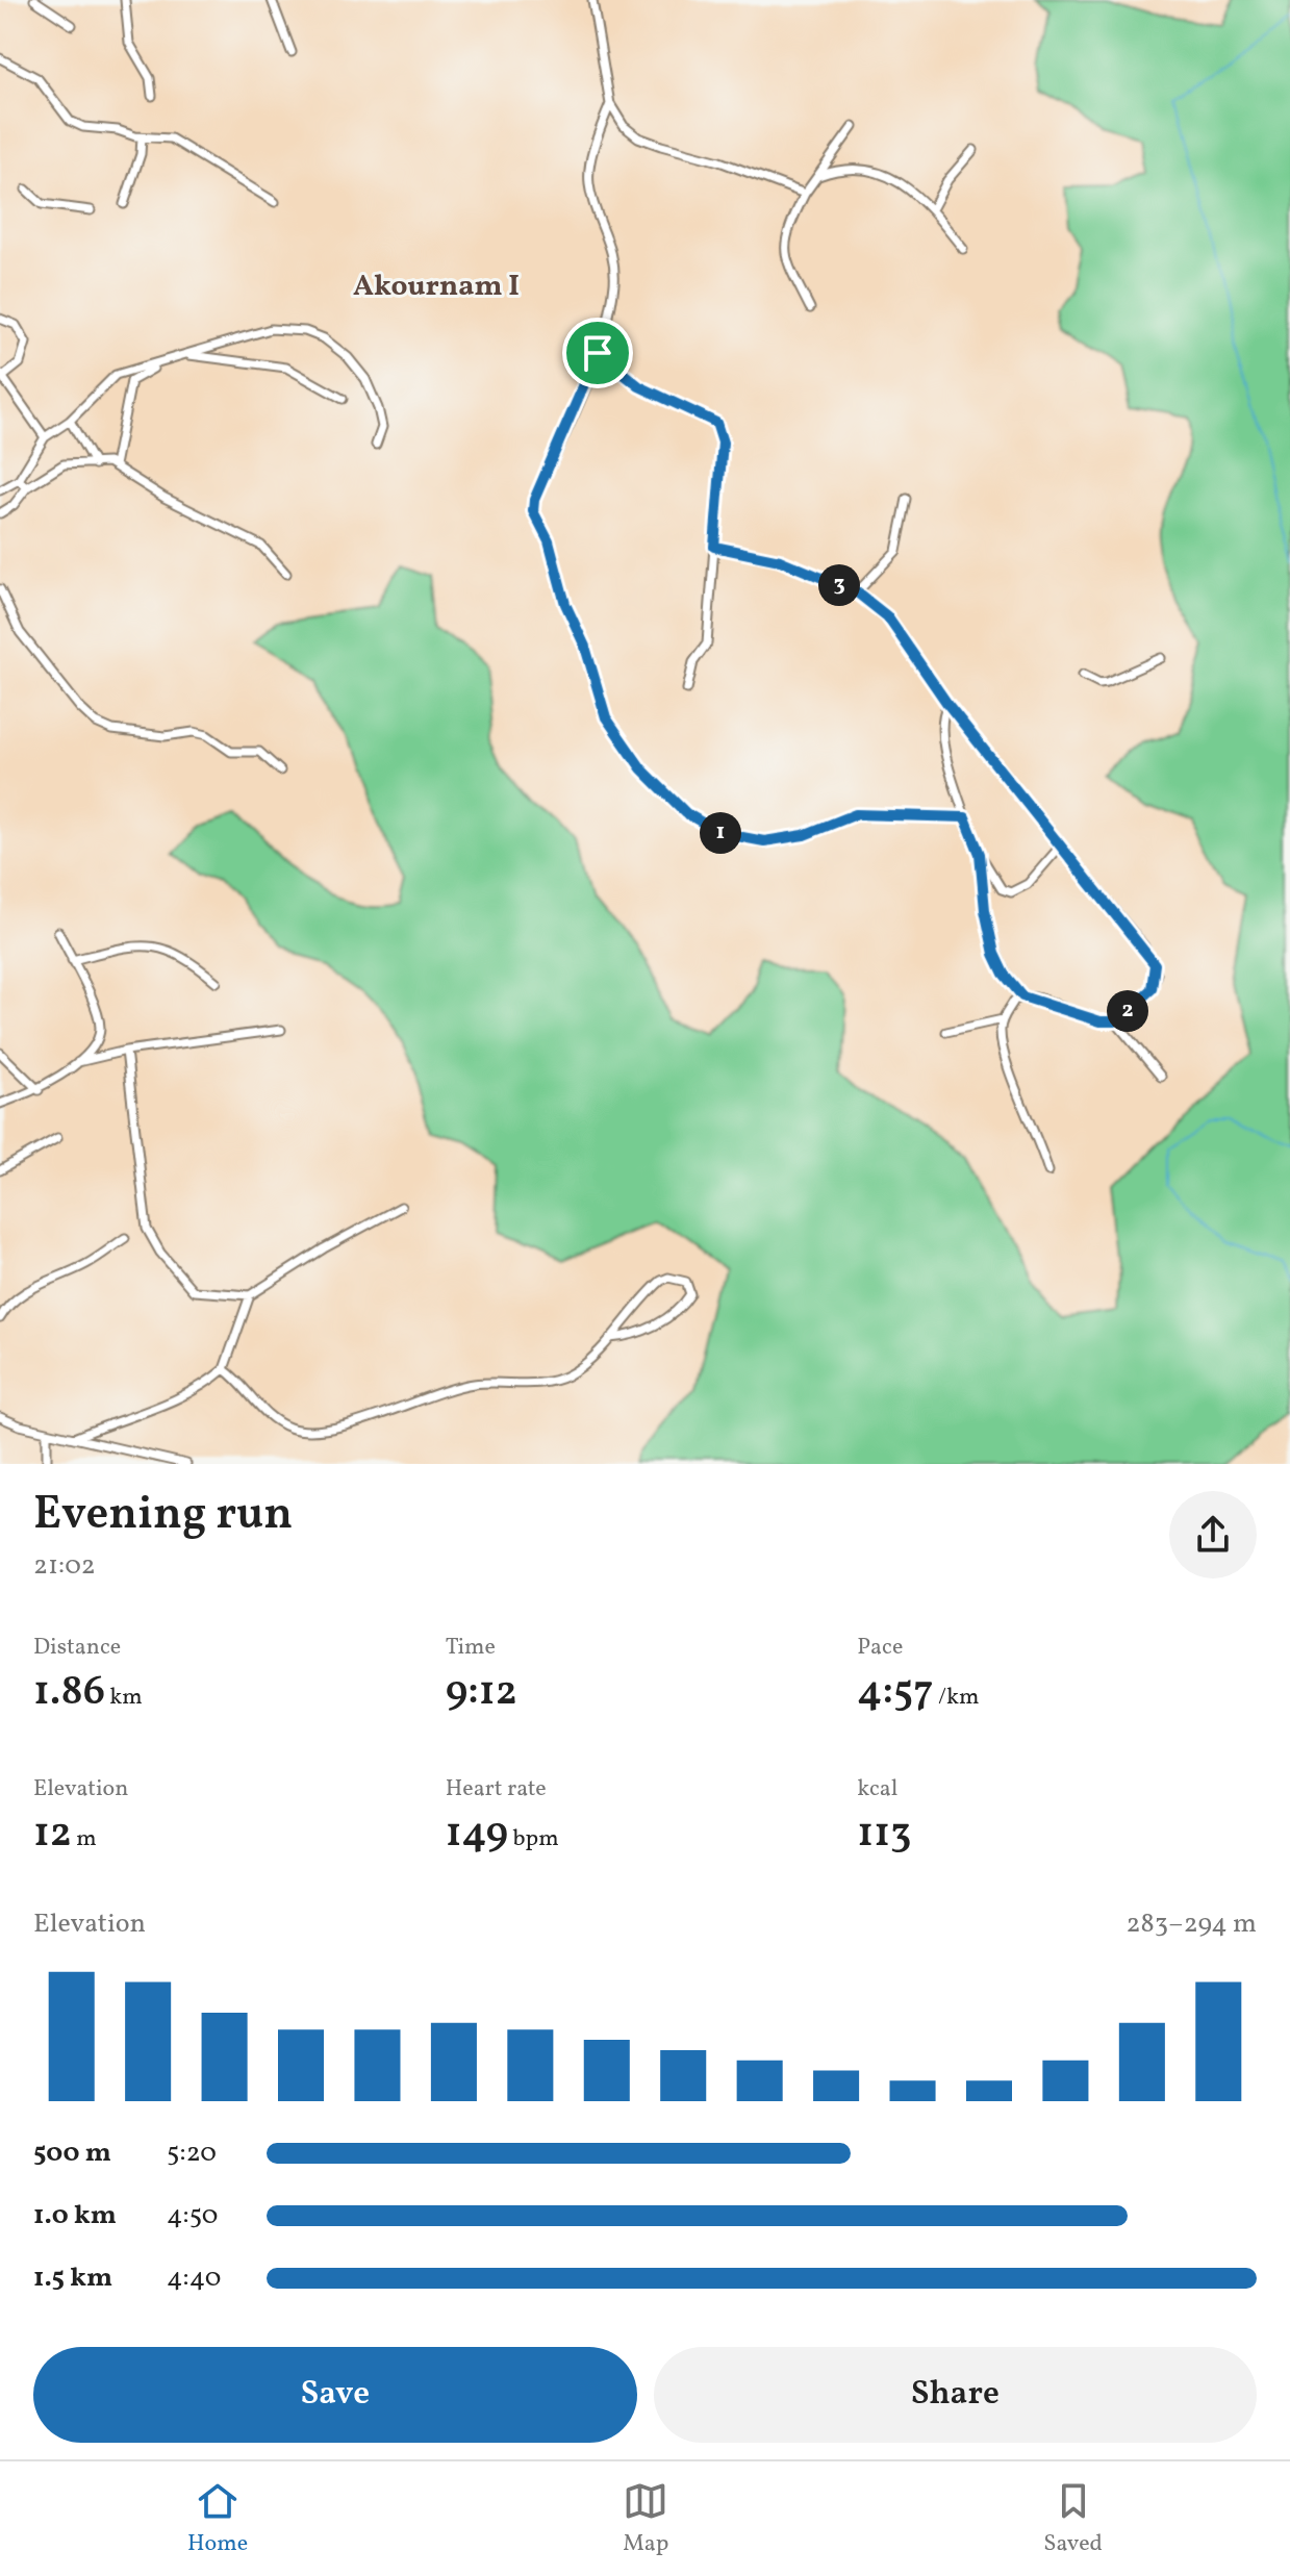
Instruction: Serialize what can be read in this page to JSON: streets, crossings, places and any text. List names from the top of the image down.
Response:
{
  "districts": ["Akournam I"],
  "page": {
    "pins": ["3", "1", "2"],
    "heading": ["Evening run", "21:02"],
    "stats": [
      ["Distance", "1.86 km"],
      ["Time", "9:12"],
      ["Pace", "4:57 /km"],
      ["Elevation", "12 m"],
      ["Heart rate", "149 bpm"],
      ["kcal", "113"]
    ],
    "chart": ["Elevation", "283–294 m"],
    "list": [
      {
        "name": "500 m",
        "note": "5:20"
      },
      {
        "name": "1.0 km",
        "note": "4:50"
      },
      {
        "name": "1.5 km",
        "note": "4:40"
      }
    ],
    "buttons": ["Save", "Share"],
    "tabs": ["Home", "Map", "Saved"]
  }
}
